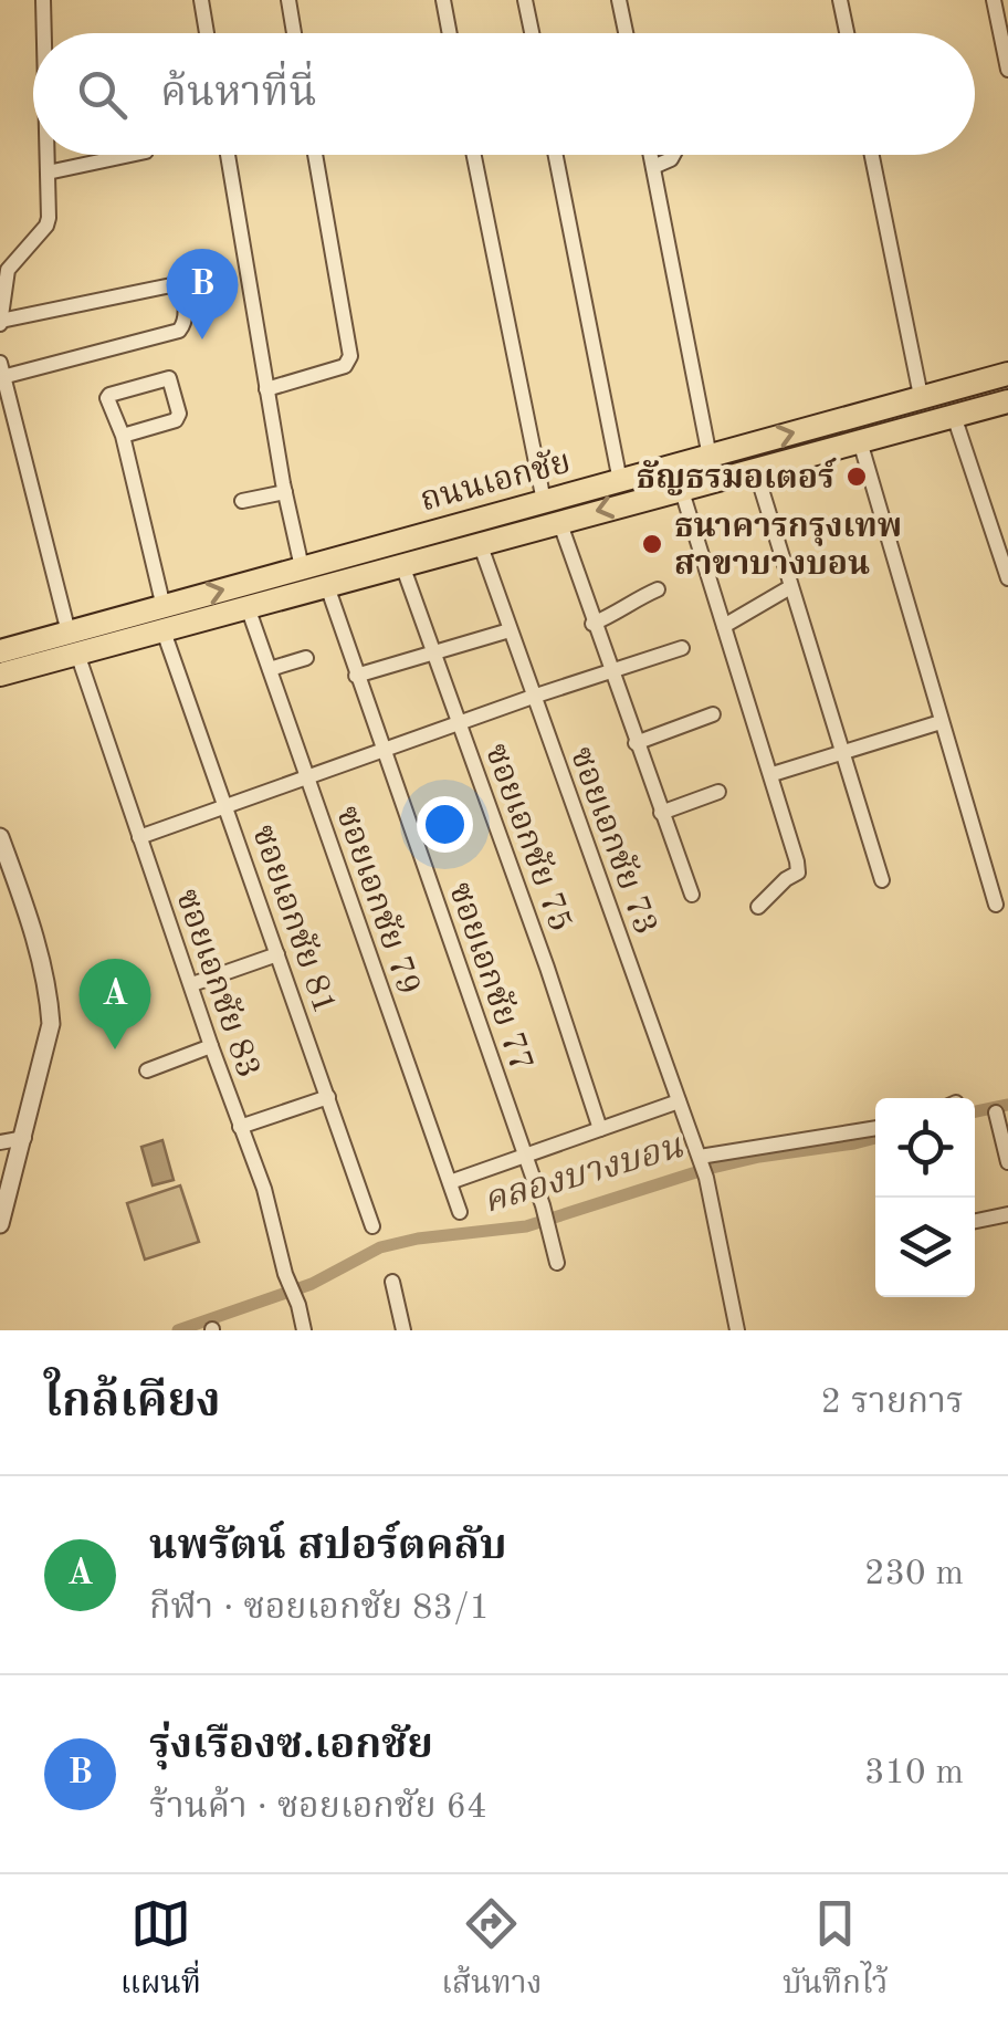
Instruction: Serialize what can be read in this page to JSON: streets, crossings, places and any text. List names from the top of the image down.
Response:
{
  "streets": {
    "main road": ["ถนนเอกชัย"],
    "street": [
      "ซอยเอกชัย 75",
      "ซอยเอกชัย 73",
      "ซอยเอกชัย 79",
      "ซอยเอกชัย 81",
      "ซอยเอกชัย 77",
      "ซอยเอกชัย 83"
    ]
  },
  "crossings": [
    ["ถนนเอกชัย", "ซอยเอกชัย 75"],
    ["ถนนเอกชัย", "ซอยเอกชัย 73"],
    ["ถนนเอกชัย", "ซอยเอกชัย 79"],
    ["ถนนเอกชัย", "ซอยเอกชัย 81"],
    ["ถนนเอกชัย", "ซอยเอกชัย 77"],
    ["ถนนเอกชัย", "ซอยเอกชัย 83"]
  ],
  "water": ["คลองบางบอน"],
  "places": ["ธัญธรมอเตอร์", "ธนาคารกรุงเทพ สาขาบางบอน"],
  "page": {
    "search": "ค้นหาที่นี่",
    "pins": ["B", "A"],
    "heading": ["ใกล้เคียง", "2 รายการ"],
    "list": [
      {
        "mark": "A",
        "name": "นพรัตน์ สปอร์ตคลับ",
        "note": "กีฬา · ซอยเอกชัย 83/1",
        "value": "230 m"
      },
      {
        "mark": "B",
        "name": "รุ่งเรืองซ.เอกชัย",
        "note": "ร้านค้า · ซอยเอกชัย 64",
        "value": "310 m"
      }
    ],
    "nav": ["แผนที่", "เส้นทาง", "บันทึกไว้"]
  }
}
